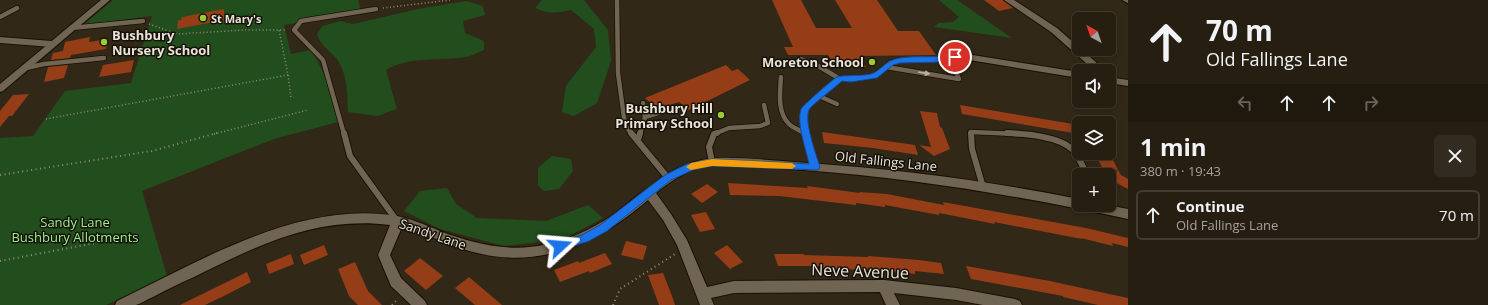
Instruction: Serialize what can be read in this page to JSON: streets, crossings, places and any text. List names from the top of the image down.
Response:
{
  "streets": {
    "street": ["Old Fallings Lane", "Sandy Lane", "Neve Avenue"]
  },
  "crossings": [
    ["Old Fallings Lane", "Sandy Lane"]
  ],
  "parks": ["Sandy Lane Bushbury Allotments"],
  "places": [
    "St Mary's",
    "Bushbury Nursery School",
    "Moreton School",
    "Bushbury Hill Primary School"
  ],
  "north": "top left",
  "page": {
    "turn": ["70 m", "Old Fallings Lane"],
    "map_buttons": "+",
    "heading": ["1 min", "380 m · 19:43"],
    "list": [
      {
        "name": "Continue",
        "note": "Old Fallings Lane",
        "value": "70 m"
      }
    ]
  }
}
